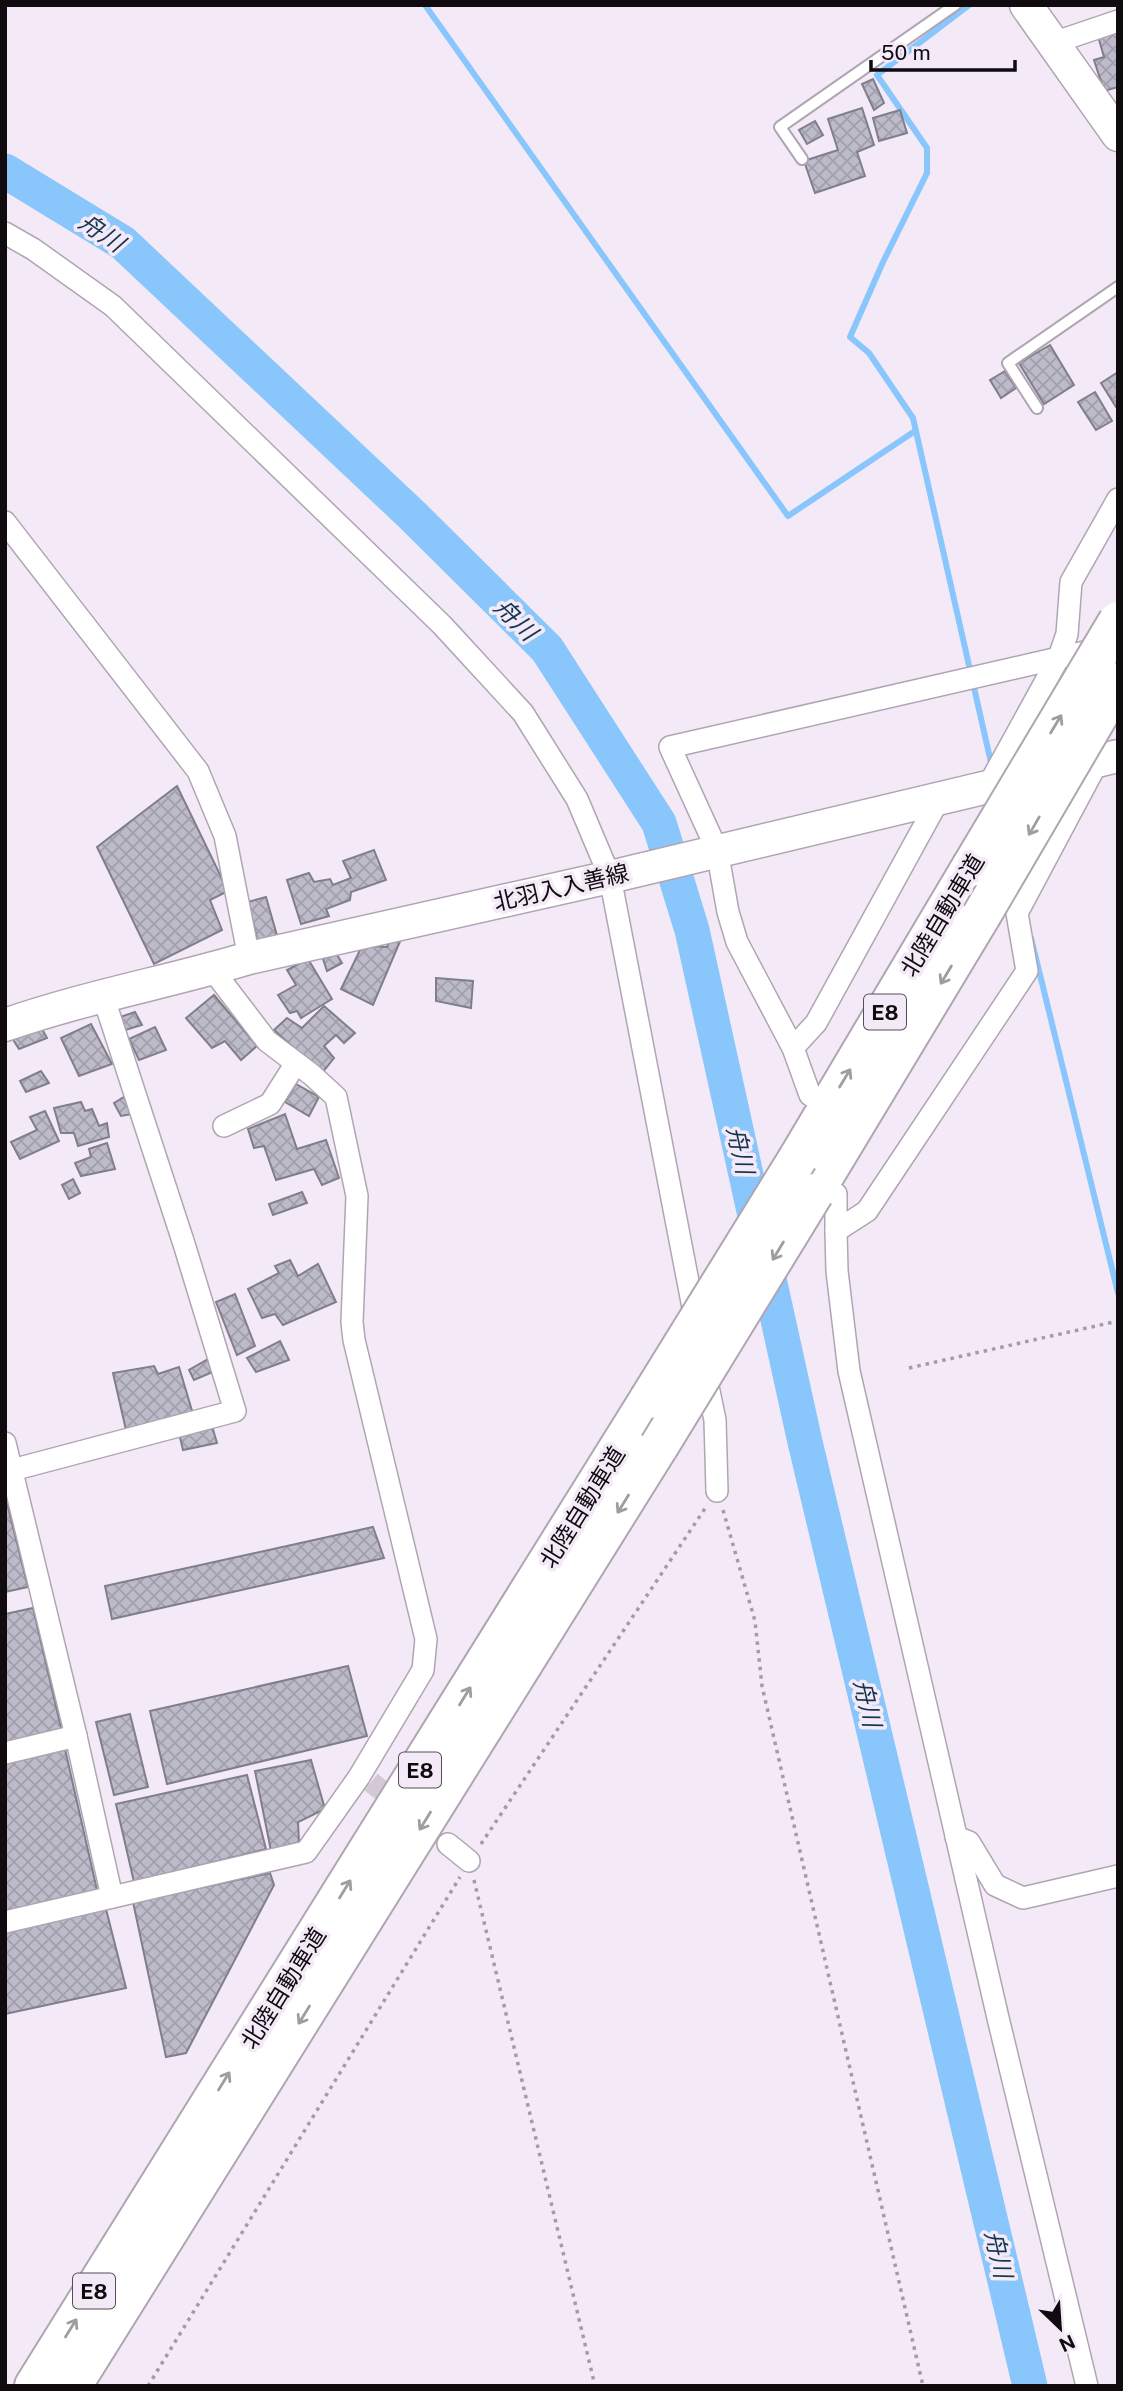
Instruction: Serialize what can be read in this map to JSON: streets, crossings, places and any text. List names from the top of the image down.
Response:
{
  "streets": {
    "highway": ["北陸自動車道", "E8"],
    "main road": ["北羽入入善線"]
  },
  "water": ["舟川"],
  "scale_bar": "50 m",
  "north": "bottom right"
}
